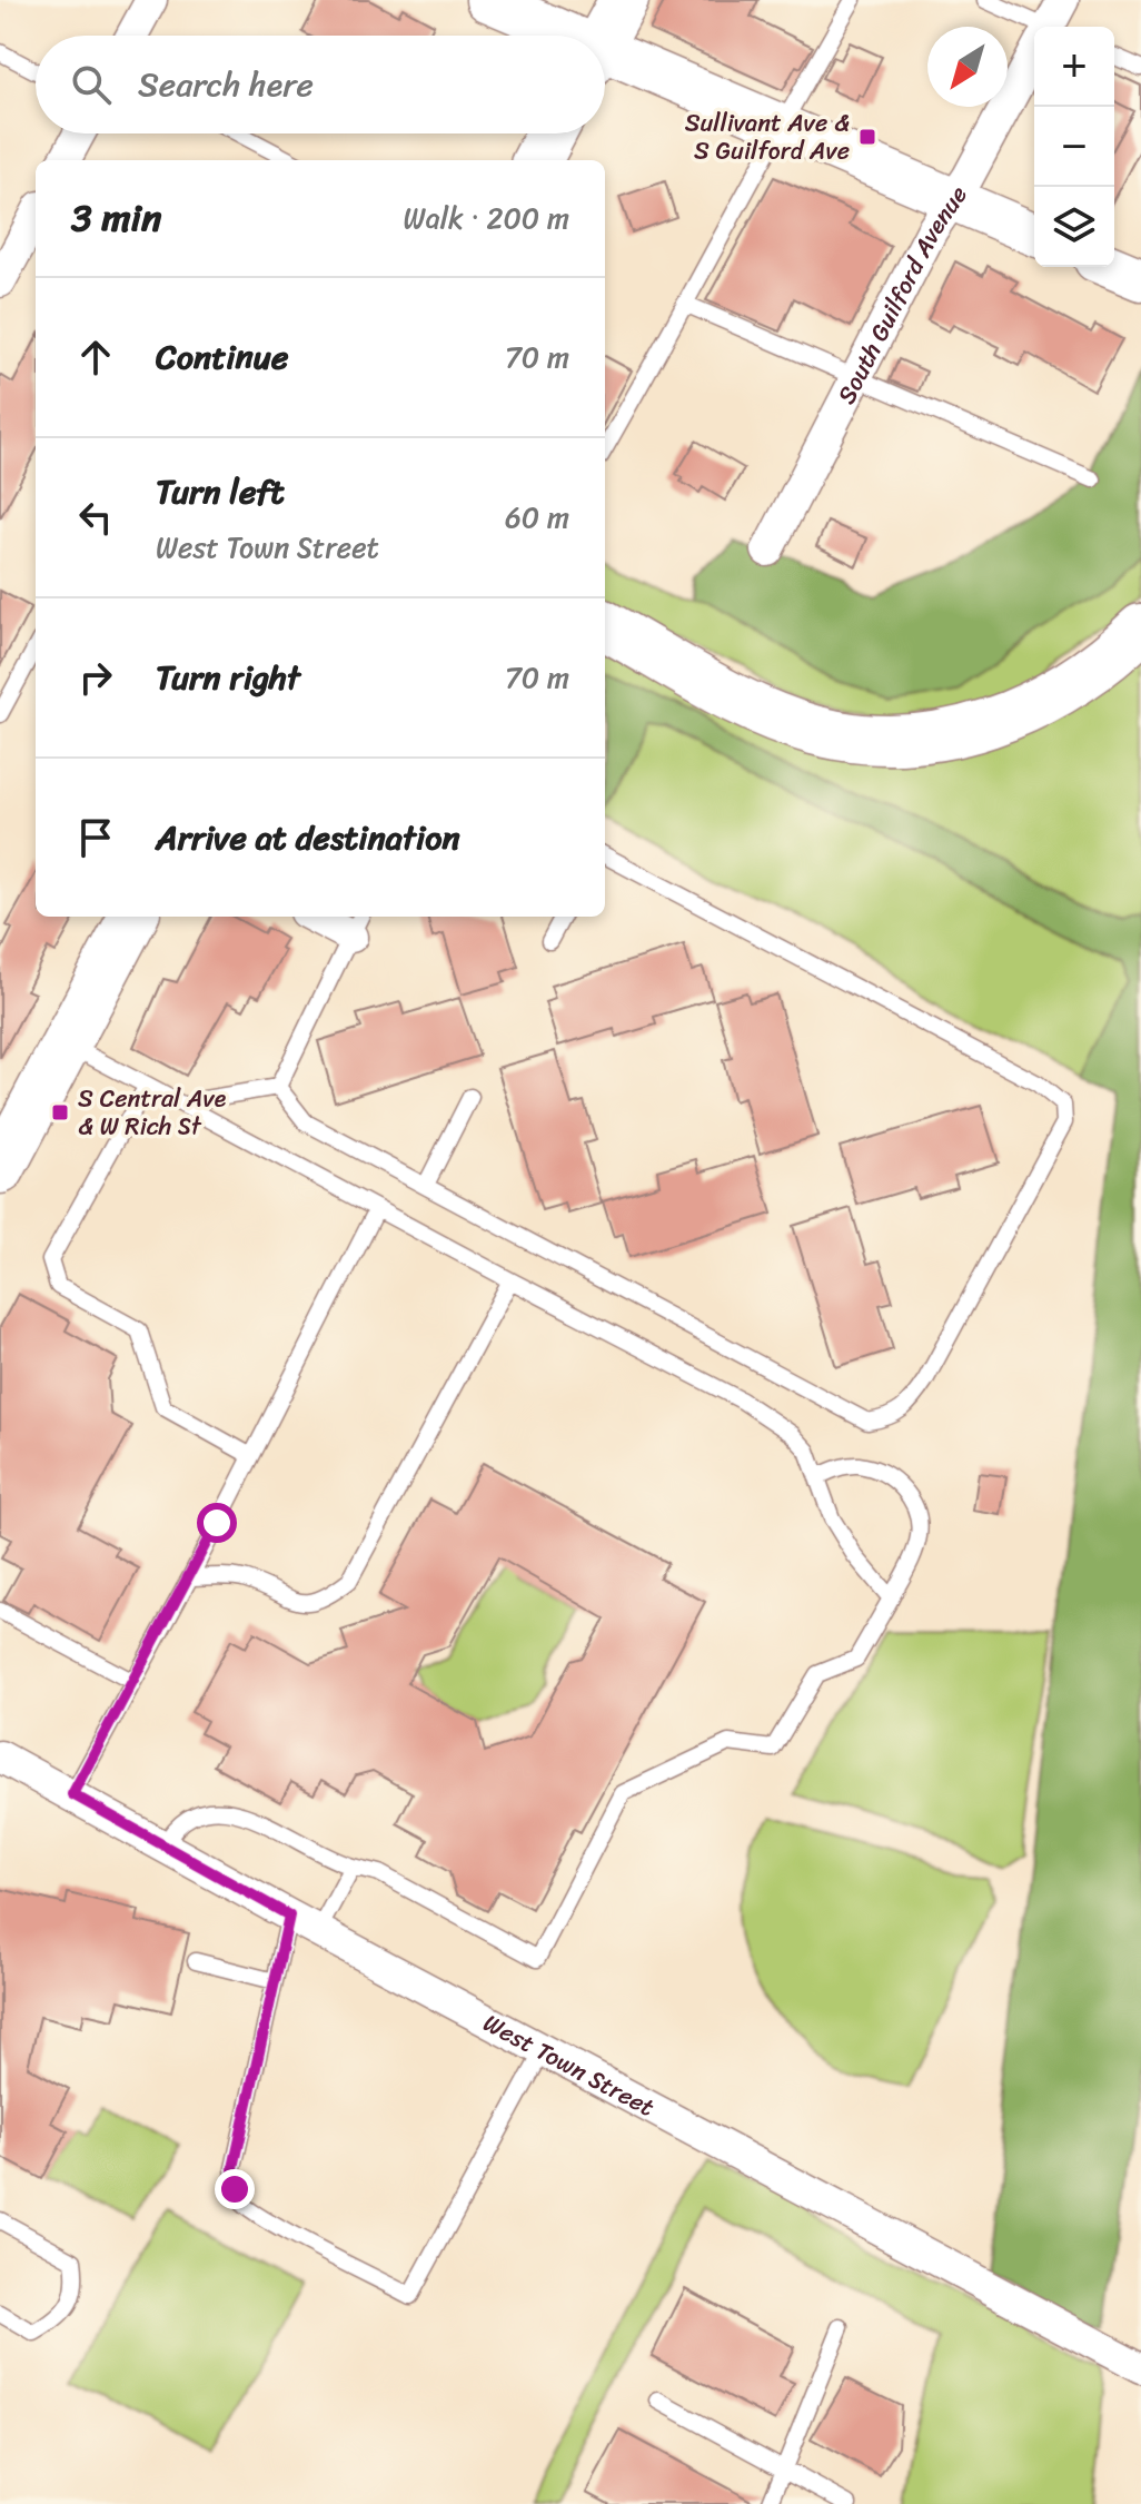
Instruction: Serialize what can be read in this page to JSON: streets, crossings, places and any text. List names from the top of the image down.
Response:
{
  "streets": {
    "street": ["South Guilford Avenue", "West Town Street"]
  },
  "places": {
    "transit": ["Sullivant Ave & S Guilford Ave", "S Central Ave & W Rich St"]
  },
  "north": "bottom left",
  "page": {
    "map_buttons": ["+", "−"],
    "search": "Search here",
    "heading": ["3 min", "Walk · 200 m"],
    "list": [
      ["Continue", "70 m"],
      ["Turn left", "West Town Street", "60 m"],
      ["Turn right", "70 m"],
      "Arrive at destination"
    ]
  }
}
